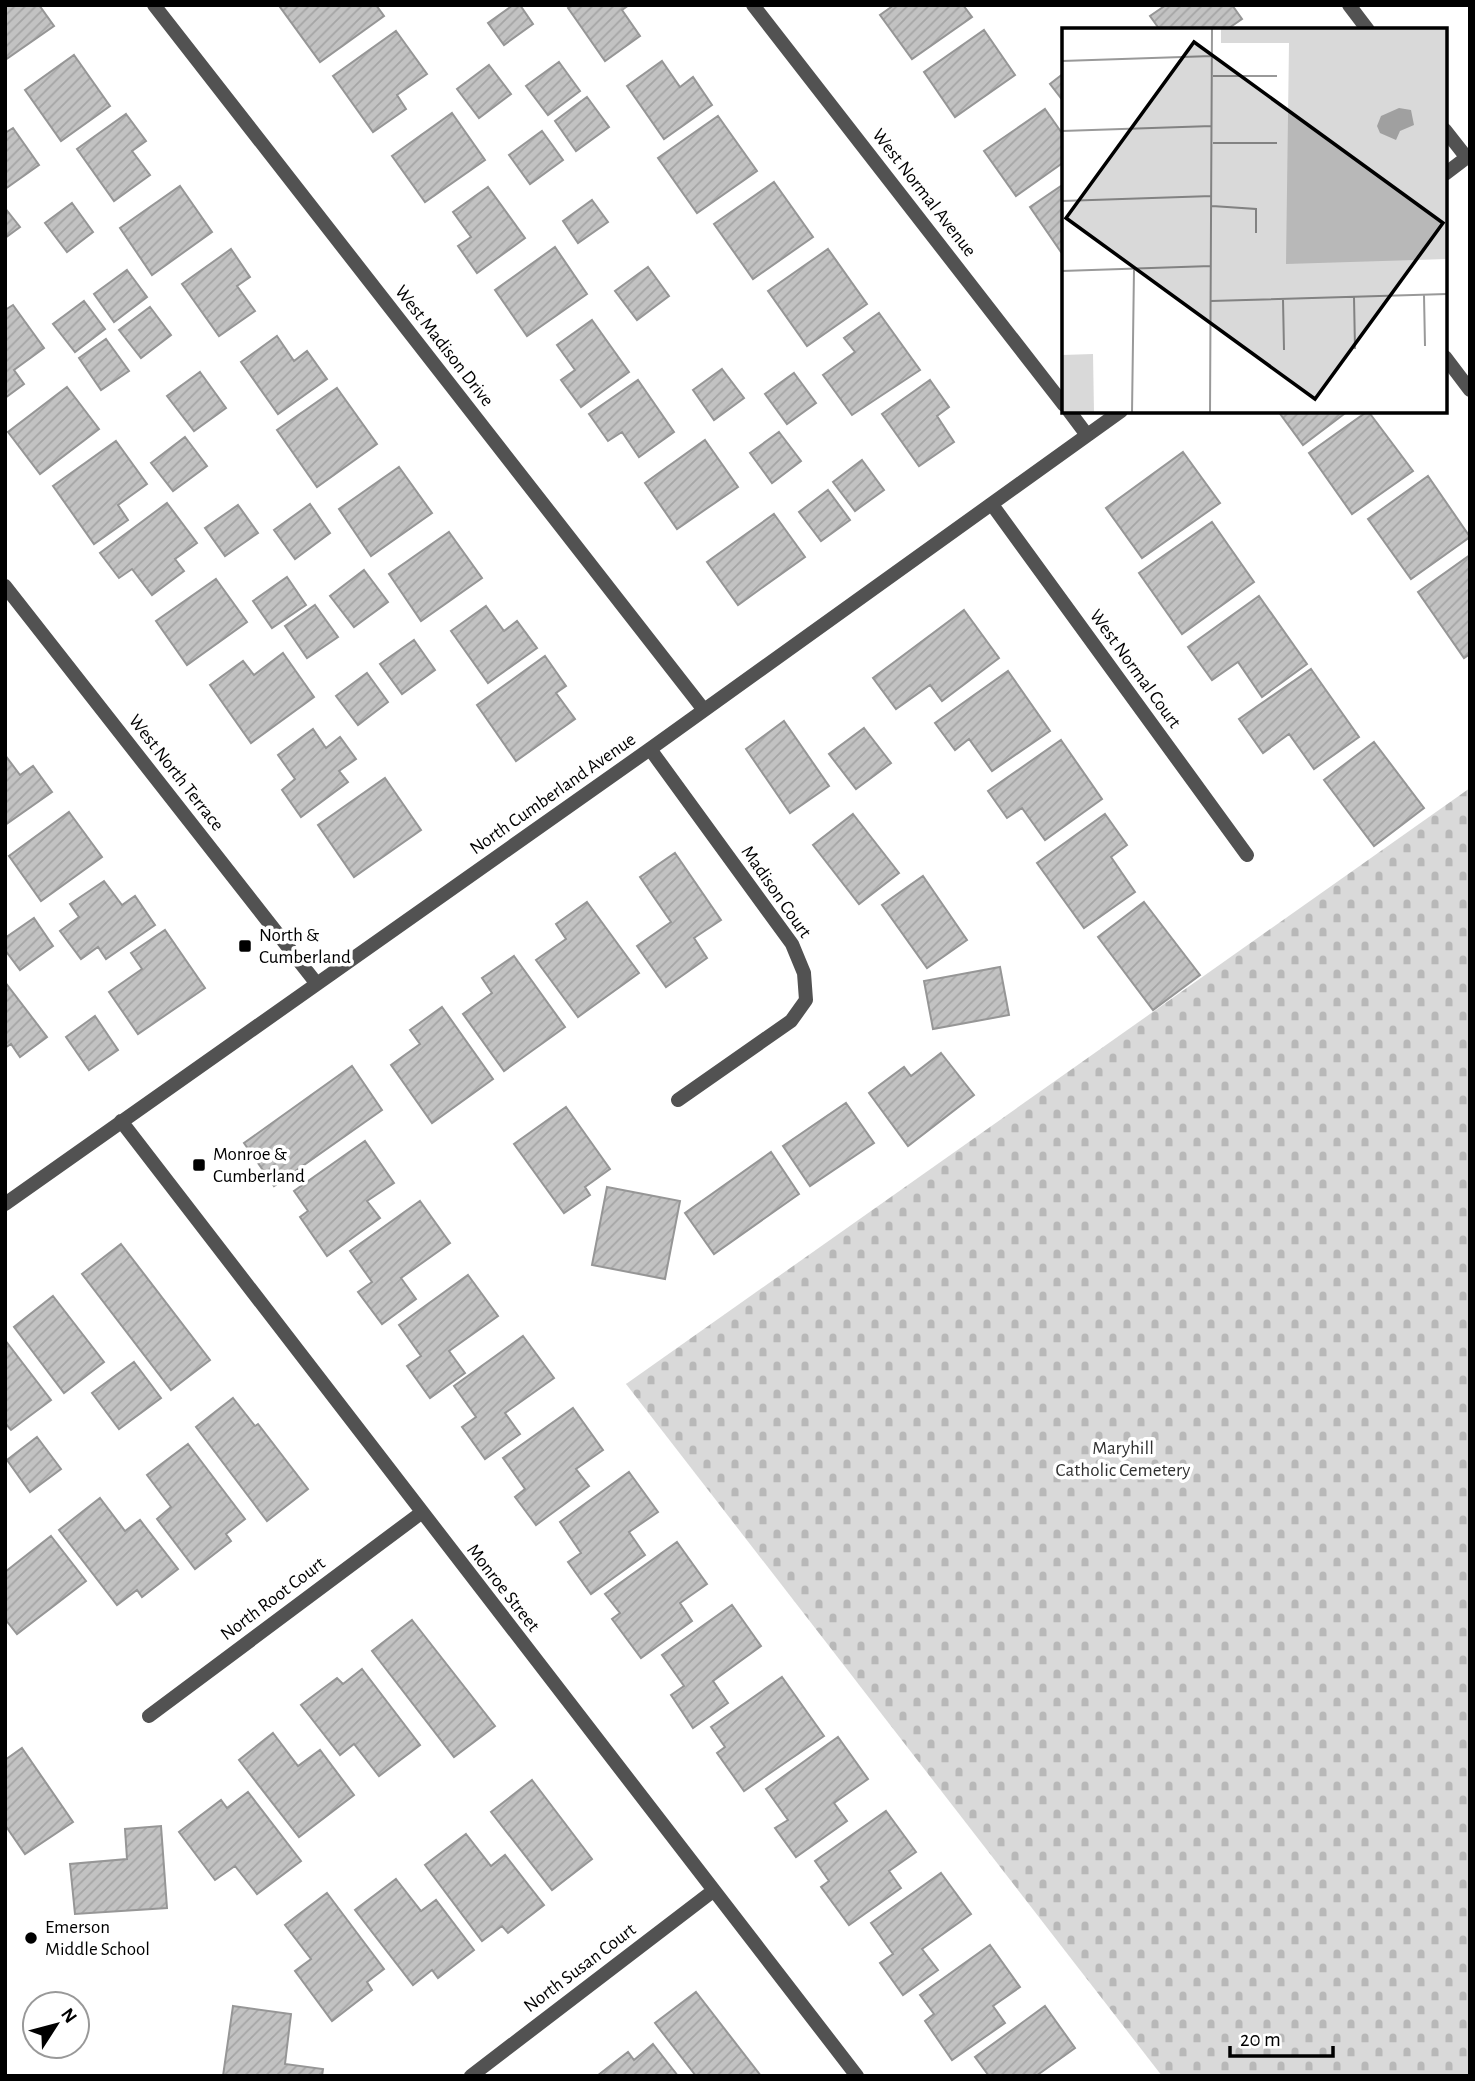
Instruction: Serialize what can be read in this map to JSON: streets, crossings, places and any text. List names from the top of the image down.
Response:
{
  "streets": {
    "street": [
      "West Normal Avenue",
      "West Madison Drive",
      "West Normal Court",
      "West North Terrace",
      "North Cumberland Avenue",
      "Madison Court",
      "Monroe Street",
      "North Root Court",
      "North Susan Court"
    ]
  },
  "crossings": [
    ["West Madison Drive", "North Cumberland Avenue"],
    ["West Normal Court", "North Cumberland Avenue"],
    ["West North Terrace", "North Cumberland Avenue"],
    ["North Cumberland Avenue", "Madison Court"],
    ["North Cumberland Avenue", "Monroe Street"],
    ["Monroe Street", "North Root Court"],
    ["Monroe Street", "North Susan Court"]
  ],
  "parks": ["Maryhill Catholic Cemetery"],
  "places": {
    "transit": ["North & Cumberland", "Monroe & Cumberland"],
    "other": ["Emerson Middle School"]
  },
  "scale_bar": "20 m",
  "north": "top right"
}
